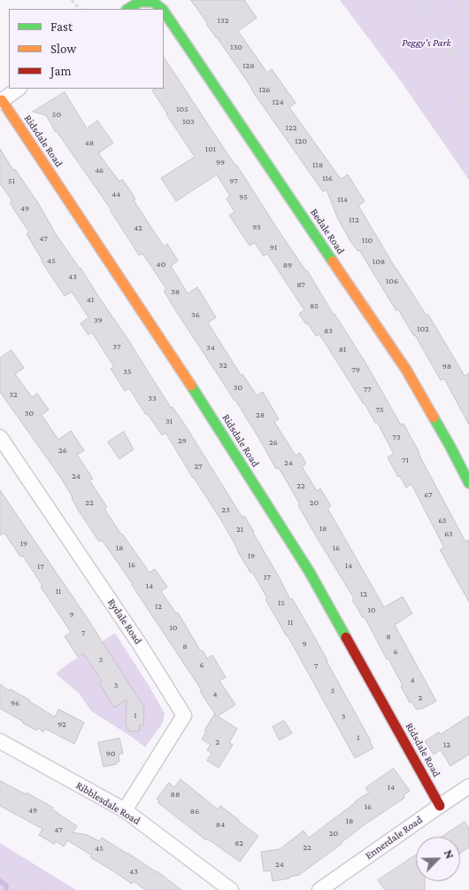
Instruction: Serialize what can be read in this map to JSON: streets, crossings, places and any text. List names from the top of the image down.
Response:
{
  "streets": {
    "street": [
      "Ridsdale Road",
      "Bedale Road",
      "Rydale Road",
      "Ribblesdale Road",
      "Ennerdale Road"
    ]
  },
  "crossings": [
    ["Ridsdale Road", "Ennerdale Road"],
    ["Rydale Road", "Ribblesdale Road"]
  ],
  "parks": ["Peggy's Park"],
  "house_numbers": [
    "132",
    "130",
    "128",
    "126",
    "124",
    "105",
    "50",
    "103",
    "122",
    "120",
    "48",
    "101",
    "99",
    "118",
    "46",
    "116",
    "51",
    "97",
    "44",
    "95",
    "114",
    "49",
    "112",
    "93",
    "42",
    "47",
    "110",
    "91",
    "45",
    "108",
    "40",
    "89",
    "43",
    "106",
    "87",
    "38",
    "41",
    "85",
    "36",
    "39",
    "102",
    "83",
    "37",
    "34",
    "81",
    "32",
    "98",
    "79",
    "35",
    "30",
    "77",
    "32",
    "33",
    "75",
    "30",
    "28",
    "31",
    "73",
    "29",
    "26",
    "26",
    "71",
    "24",
    "27",
    "24",
    "22",
    "67",
    "22",
    "20",
    "23",
    "65",
    "18",
    "21",
    "63",
    "19",
    "18",
    "16",
    "19",
    "16",
    "14",
    "17",
    "17",
    "14",
    "11",
    "12",
    "15",
    "12",
    "10",
    "9",
    "11",
    "10",
    "7",
    "8",
    "9",
    "8",
    "6",
    "5",
    "6",
    "7",
    "4",
    "3",
    "5",
    "4",
    "2",
    "96",
    "1",
    "3",
    "92",
    "1",
    "2",
    "12",
    "90",
    "14",
    "88",
    "16",
    "49",
    "86",
    "18",
    "84",
    "47",
    "20",
    "82",
    "22",
    "45",
    "24",
    "43"
  ],
  "legend": ["Fast", "Slow", "Jam"],
  "north": "top right"
}
